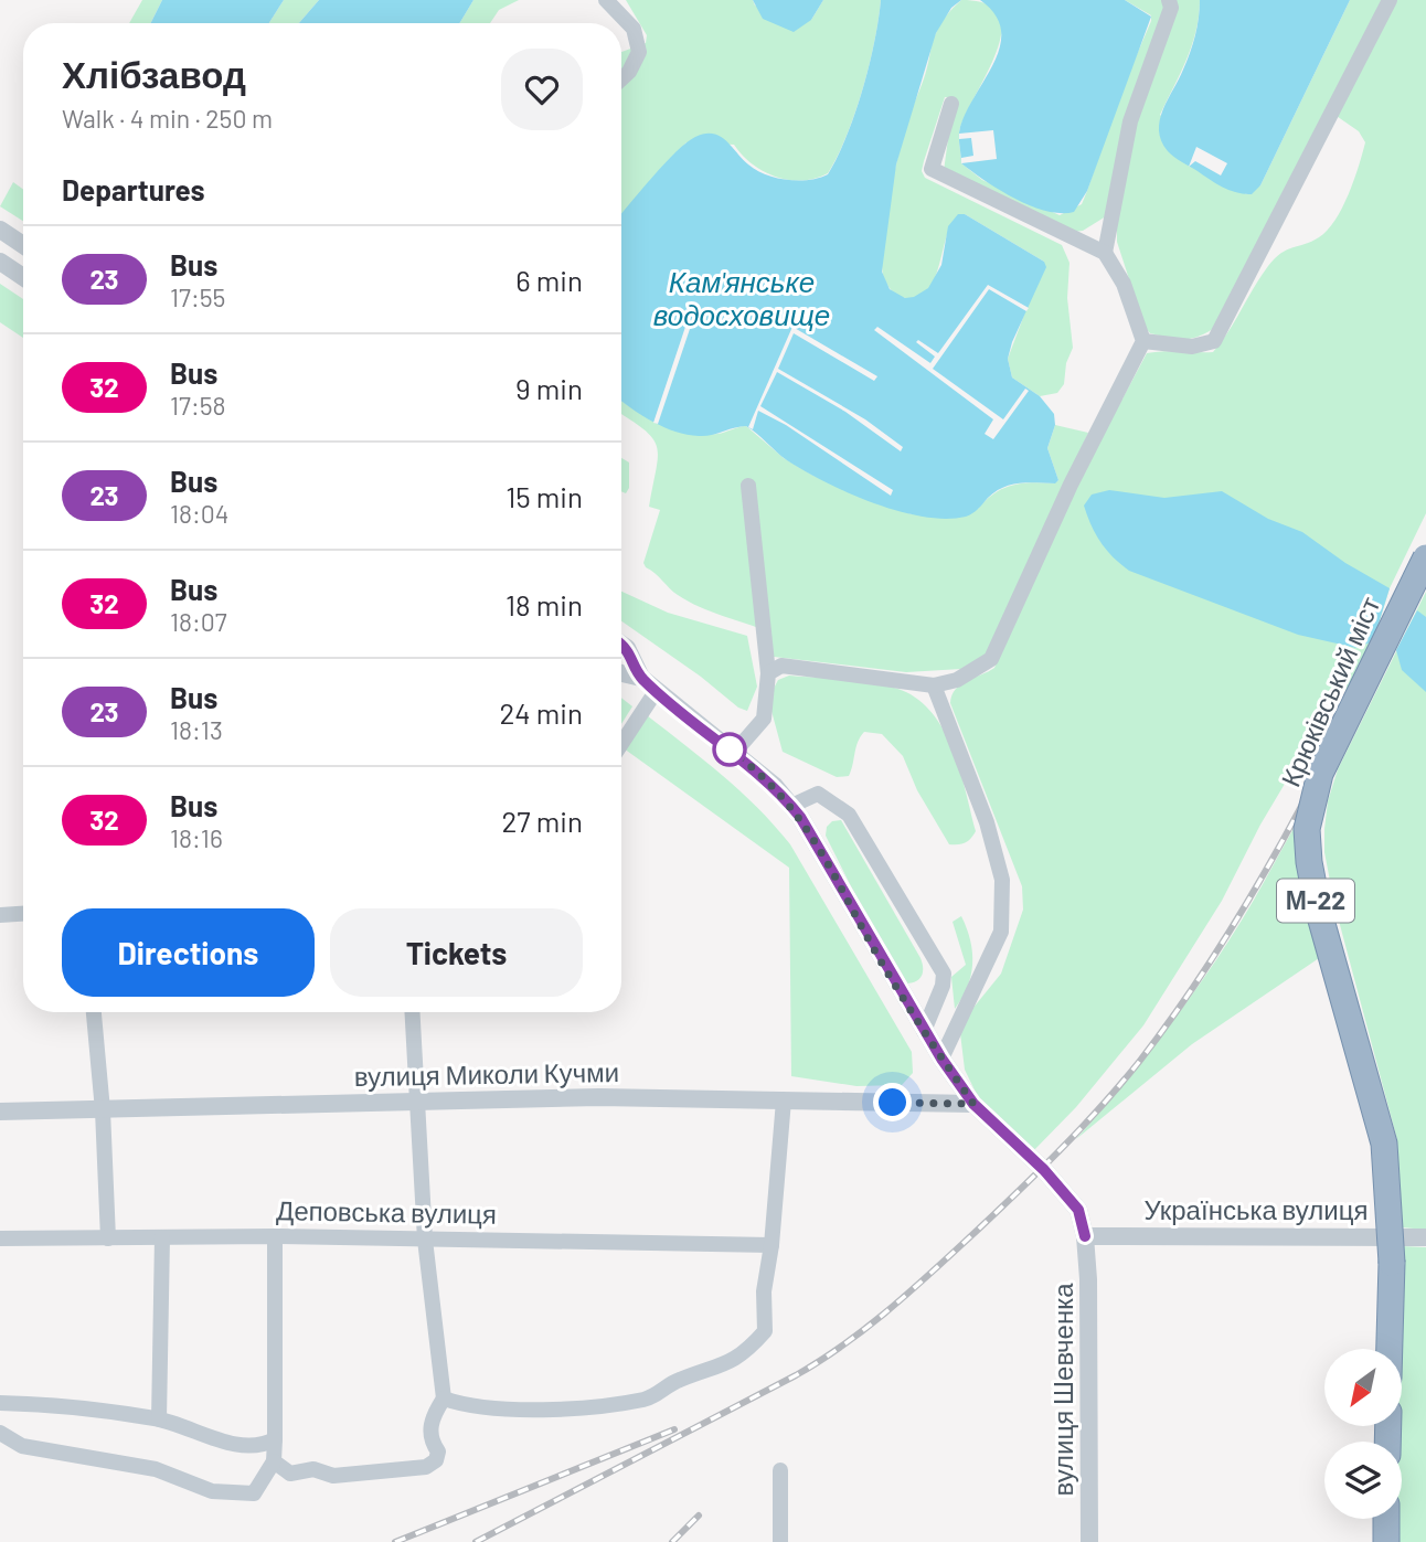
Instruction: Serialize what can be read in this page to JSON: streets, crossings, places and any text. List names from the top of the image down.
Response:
{
  "streets": {
    "highway": ["Крюківський міст", "М-22"],
    "street": [
      "вулиця Миколи Кучми",
      "Українська вулиця",
      "Деповська вулиця",
      "вулиця Шевченка"
    ]
  },
  "crossings": [
    ["вулиця Миколи Кучми", "вулиця Шевченка"],
    ["Українська вулиця", "вулиця Шевченка"]
  ],
  "water": ["Кам'янське водосховище"],
  "lines": ["bus line 23"],
  "north": "bottom left",
  "page": {
    "heading": [
      ["Хлібзавод", "Walk · 4 min · 250 m"],
      "Departures"
    ],
    "list": [
      {
        "mark": "23",
        "name": "Bus",
        "note": "17:55",
        "value": "6 min"
      },
      {
        "mark": "32",
        "name": "Bus",
        "note": "17:58",
        "value": "9 min"
      },
      {
        "mark": "23",
        "name": "Bus",
        "note": "18:04",
        "value": "15 min"
      },
      {
        "mark": "32",
        "name": "Bus",
        "note": "18:07",
        "value": "18 min"
      },
      {
        "mark": "23",
        "name": "Bus",
        "note": "18:13",
        "value": "24 min"
      },
      {
        "mark": "32",
        "name": "Bus",
        "note": "18:16",
        "value": "27 min"
      }
    ],
    "buttons": ["Directions", "Tickets"]
  }
}
